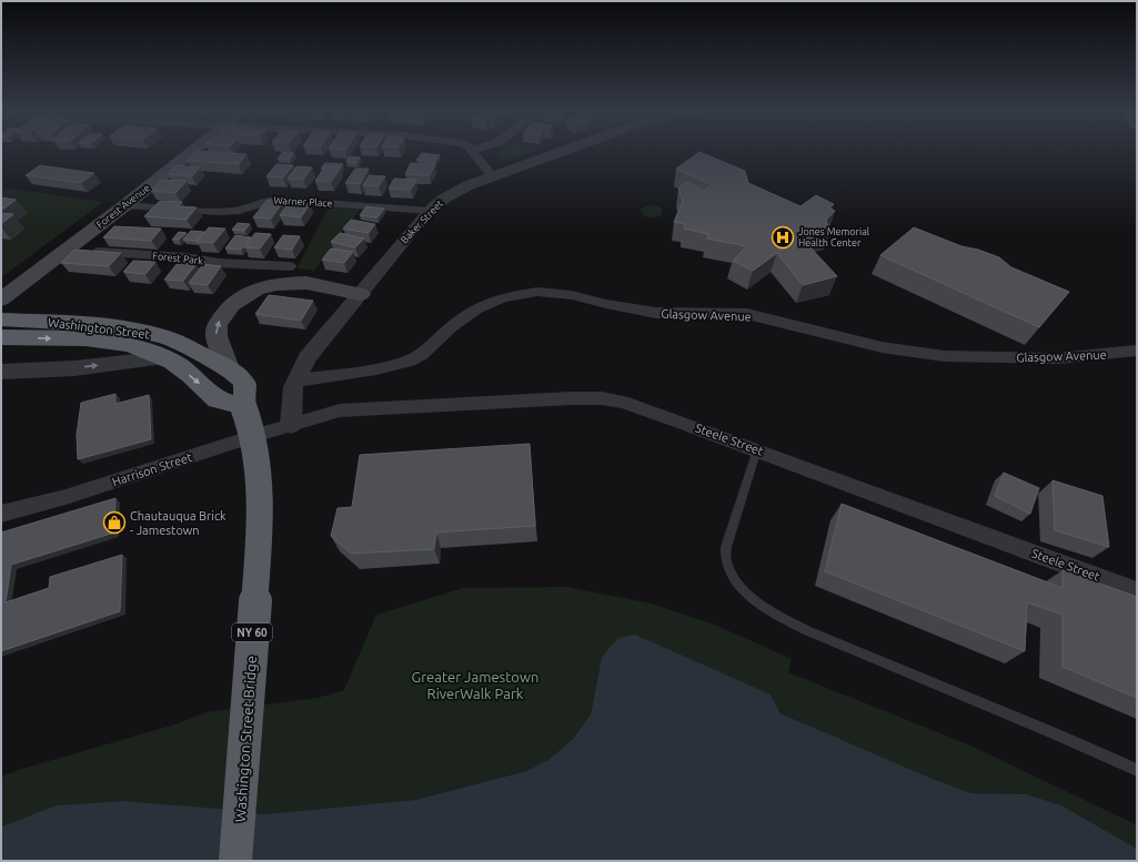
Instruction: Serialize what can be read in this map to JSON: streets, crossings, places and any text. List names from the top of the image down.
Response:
{
  "streets": {
    "highway": ["Washington Street", "NY 60", "Washington Street Bridge"],
    "main road": ["Forest Avenue"],
    "street": [
      "Warner Place",
      "Baker Street",
      "Forest Park",
      "Glasgow Avenue",
      "Steele Street",
      "Harrison Street"
    ]
  },
  "crossings": [
    ["Warner Place", "Forest Avenue"],
    ["Warner Place", "Baker Street"],
    ["Forest Avenue", "Forest Park"],
    ["Baker Street", "Glasgow Avenue"],
    ["Baker Street", "Steele Street"],
    ["Baker Street", "Harrison Street"],
    ["Washington Street", "Washington Street Bridge"],
    ["Steele Street", "Harrison Street"]
  ],
  "parks": ["Greater Jamestown RiverWalk Park"],
  "places": {
    "hospital": ["Jones Memorial Health Center"],
    "shop": ["Chautauqua Brick - Jamestown"]
  }
}
